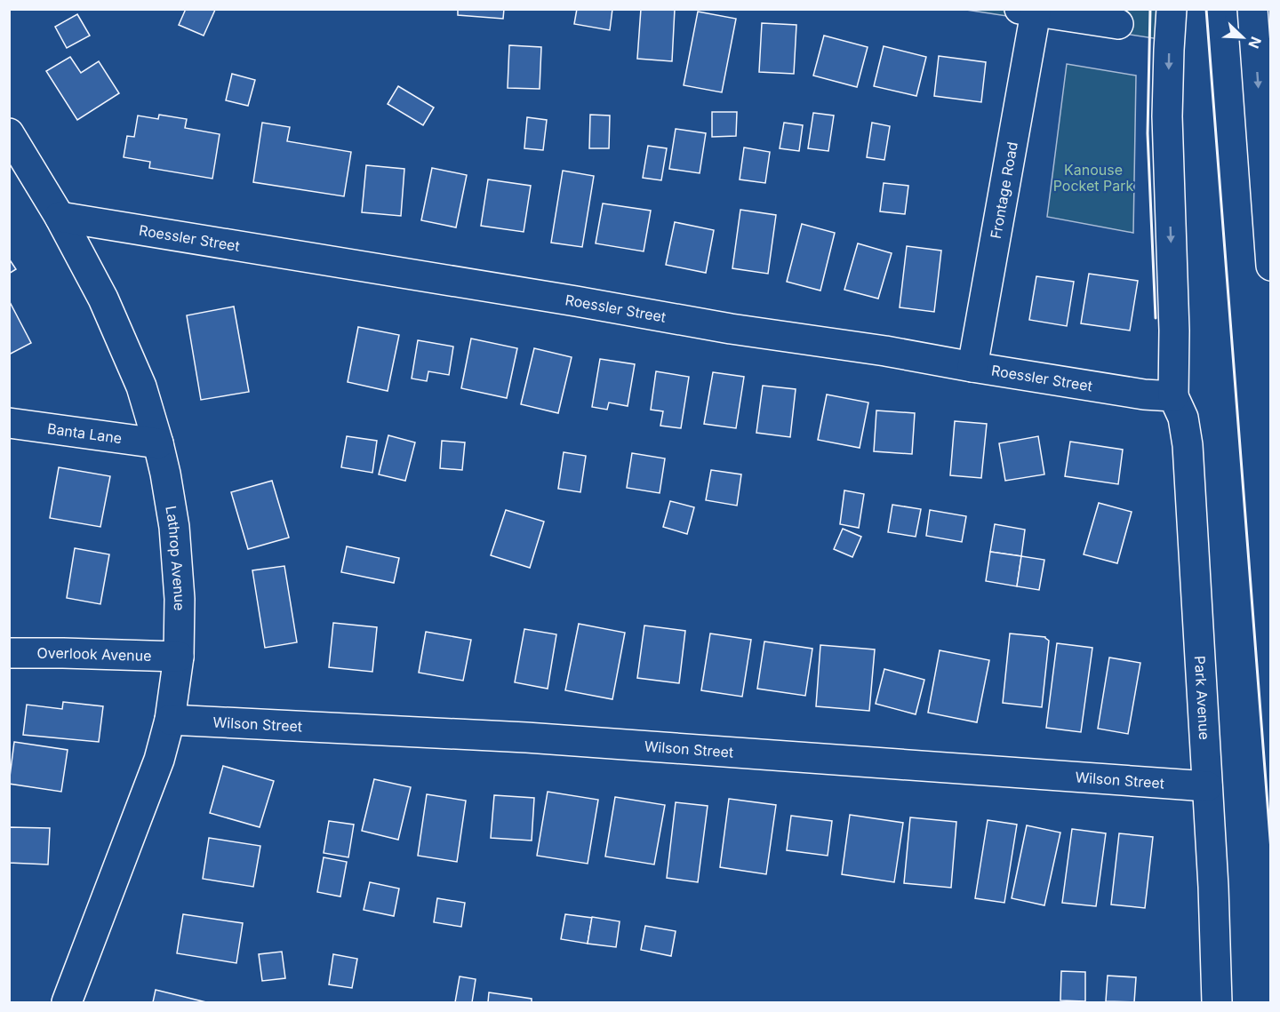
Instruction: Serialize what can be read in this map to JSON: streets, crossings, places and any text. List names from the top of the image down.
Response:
{
  "streets": {
    "main road": [
      "Frontage Road",
      "Roessler Street",
      "Banta Lane",
      "Lathrop Avenue",
      "Overlook Avenue",
      "Park Avenue",
      "Wilson Street"
    ]
  },
  "crossings": [
    ["Frontage Road", "Roessler Street"],
    ["Roessler Street", "Lathrop Avenue"],
    ["Roessler Street", "Park Avenue"],
    ["Banta Lane", "Lathrop Avenue"],
    ["Lathrop Avenue", "Overlook Avenue"],
    ["Lathrop Avenue", "Wilson Street"],
    ["Park Avenue", "Wilson Street"]
  ],
  "parks": ["Kanouse Pocket Park"],
  "north": "bottom right"
}
